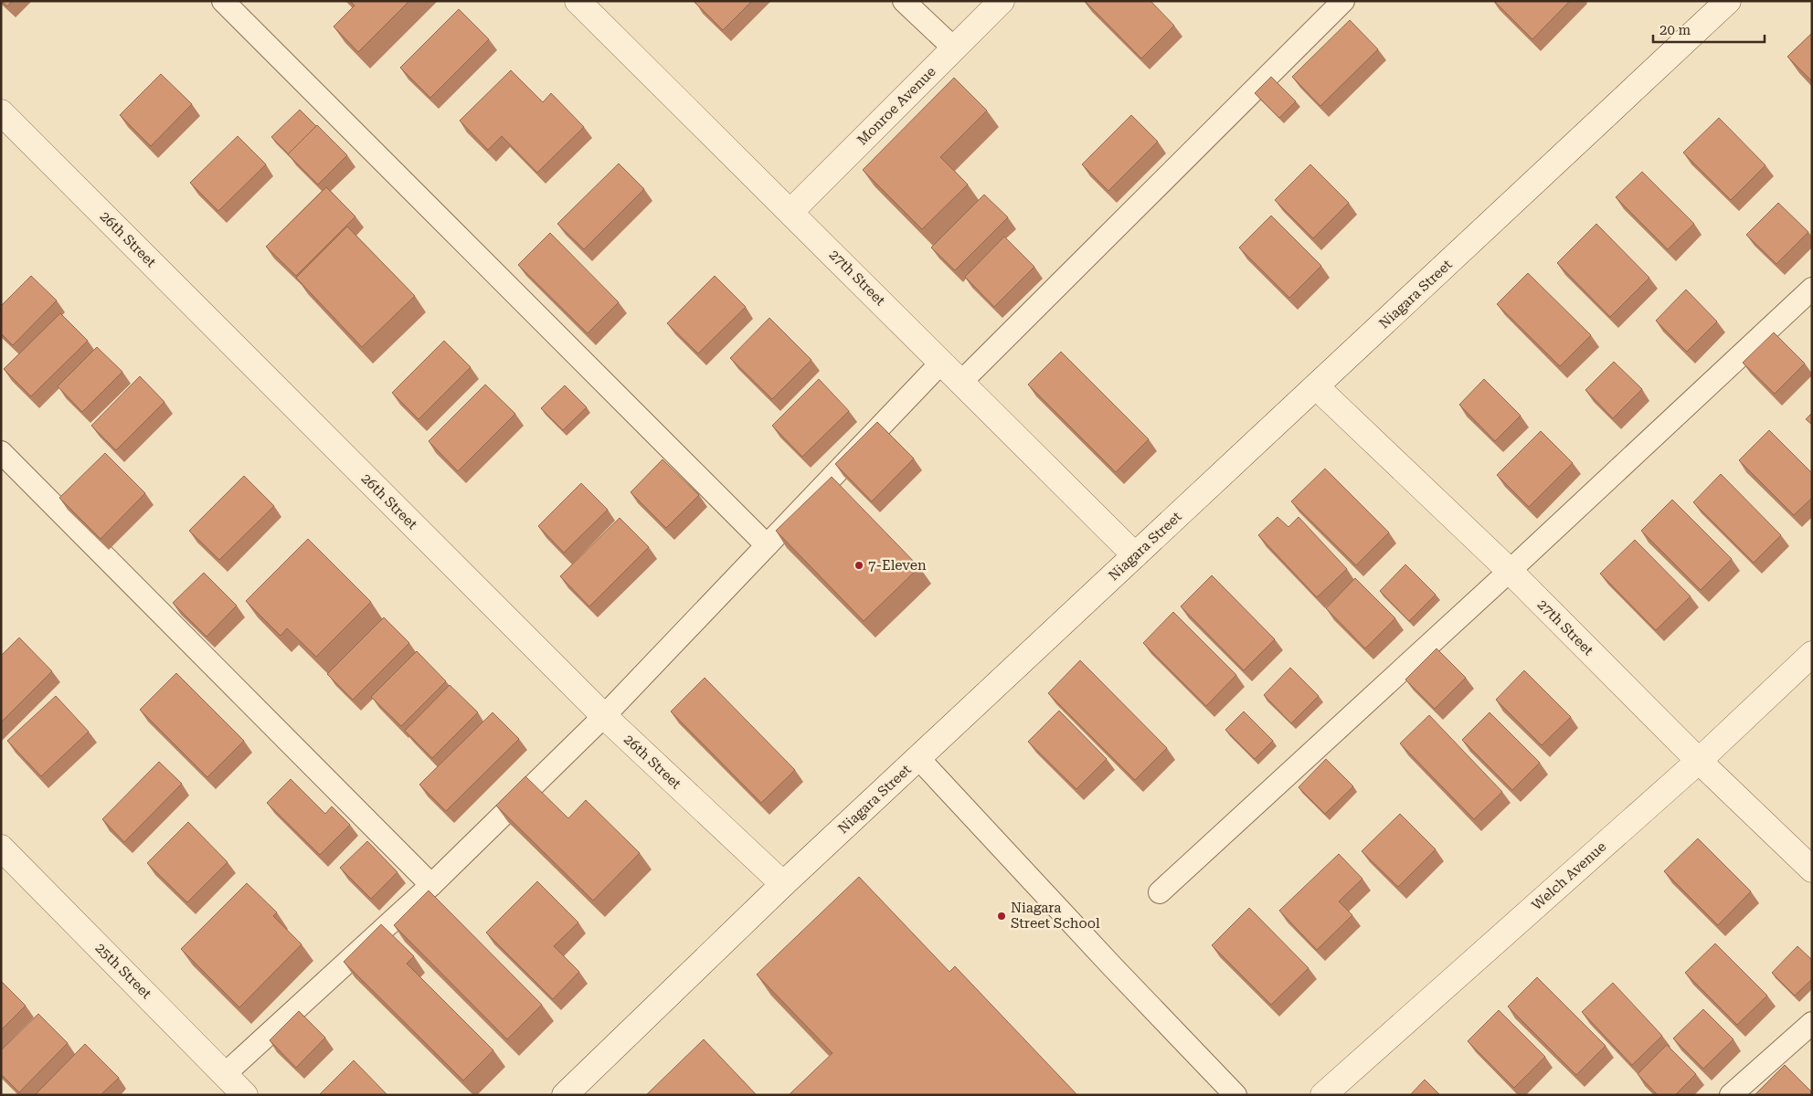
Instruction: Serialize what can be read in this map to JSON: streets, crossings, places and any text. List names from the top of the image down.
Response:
{
  "streets": {
    "street": [
      "Monroe Avenue",
      "26th Street",
      "27th Street",
      "Niagara Street",
      "Welch Avenue",
      "25th Street"
    ]
  },
  "crossings": [
    ["Monroe Avenue", "27th Street"],
    ["26th Street", "Niagara Street"],
    ["27th Street", "Niagara Street"],
    ["27th Street", "Welch Avenue"]
  ],
  "places": ["7-Eleven", "Niagara Street School"],
  "scale_bar": "20 m"
}
